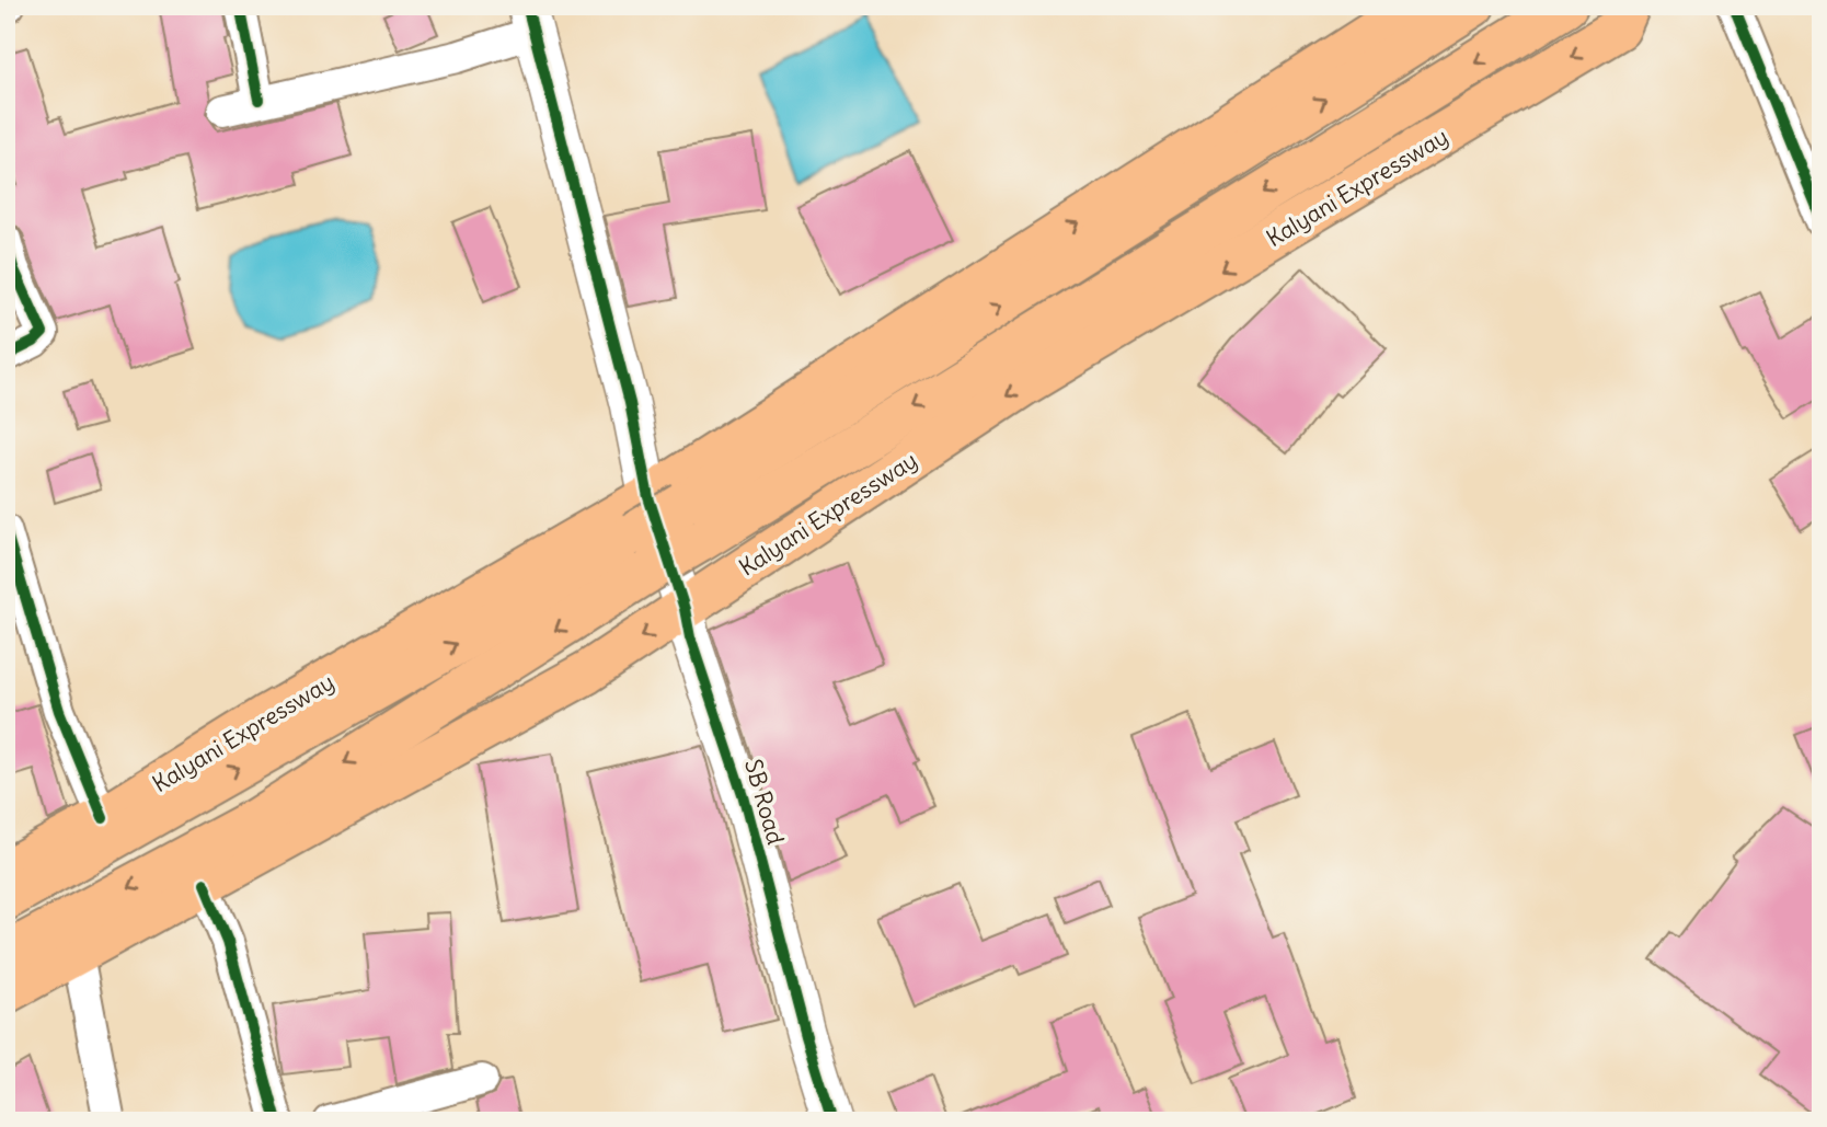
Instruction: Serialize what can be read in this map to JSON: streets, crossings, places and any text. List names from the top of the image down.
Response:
{
  "streets": {
    "highway": ["Kalyani Expressway"],
    "street": ["SB Road"]
  },
  "crossings": [
    ["Kalyani Expressway", "SB Road"]
  ]
}
